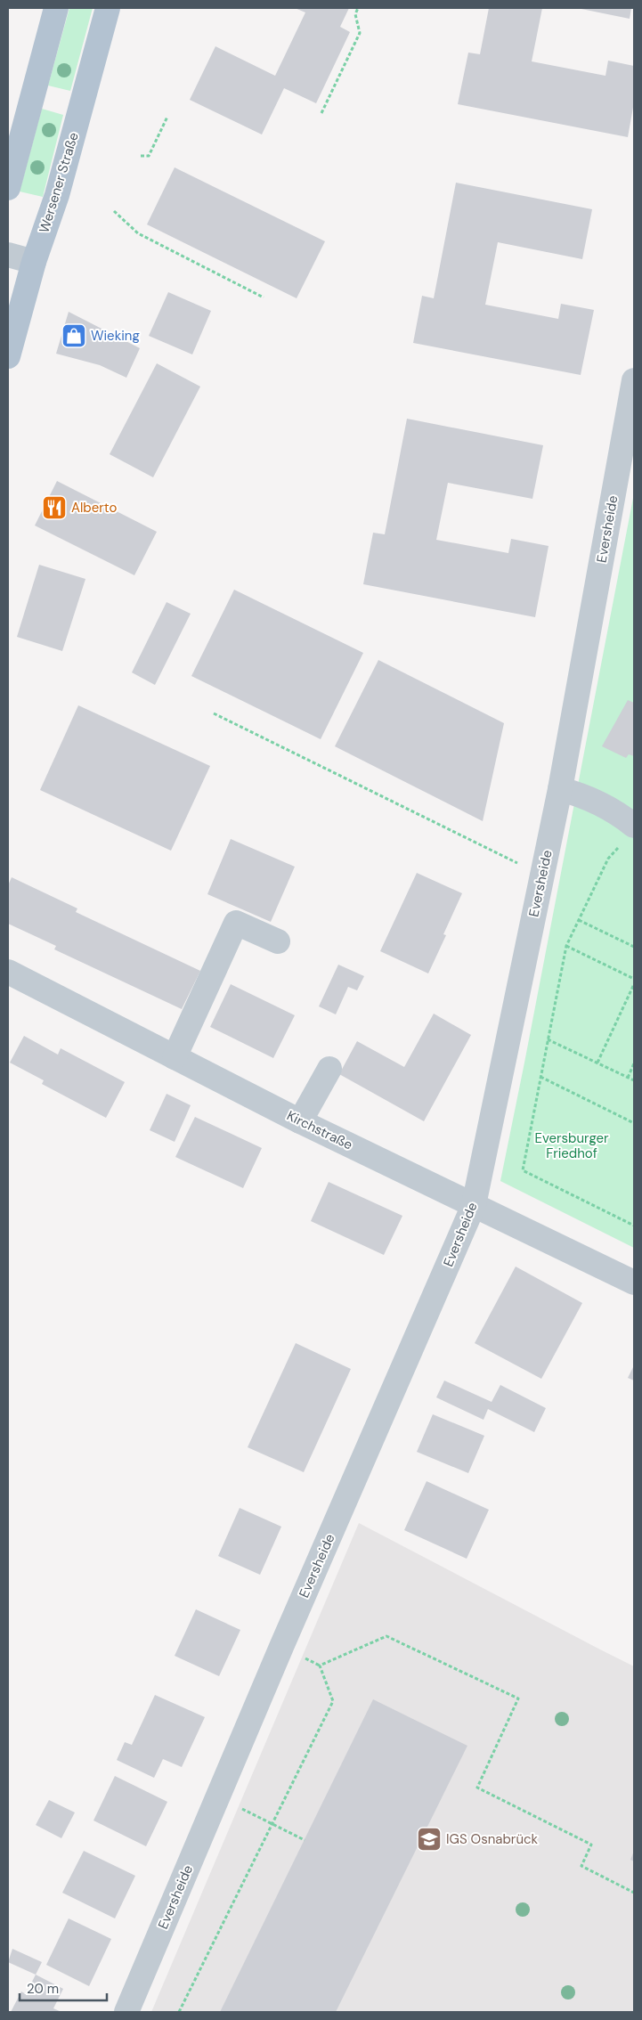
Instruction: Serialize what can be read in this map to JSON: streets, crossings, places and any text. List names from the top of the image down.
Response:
{
  "streets": {
    "main road": ["Wersener Straße"],
    "street": ["Eversheide", "Kirchstraße"]
  },
  "crossings": [
    ["Eversheide", "Kirchstraße"]
  ],
  "parks": ["Eversburger Friedhof"],
  "places": {
    "shop": ["Wieking"],
    "restaurant": ["Alberto"],
    "school or university": ["IGS Osnabrück"]
  },
  "scale_bar": "20 m"
}
